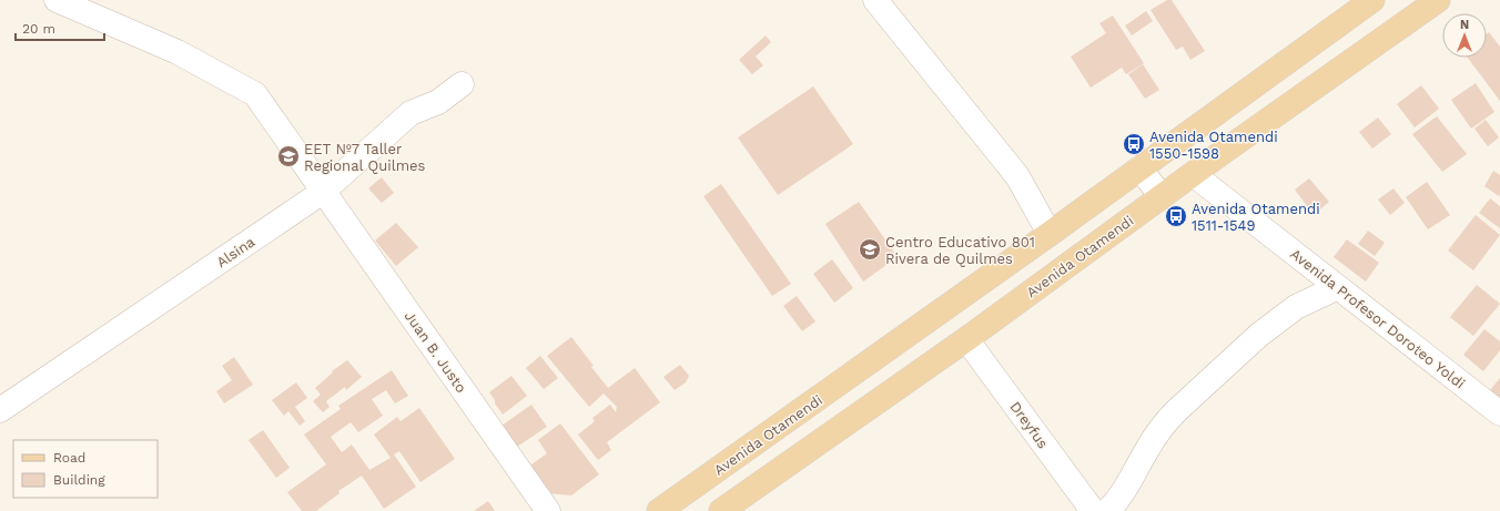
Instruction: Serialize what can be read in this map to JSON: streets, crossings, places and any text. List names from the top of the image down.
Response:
{
  "streets": {
    "main road": ["Avenida Otamendi"],
    "street": [
      "Alsina",
      "Avenida Profesor Doroteo Yoldi",
      "Juan B. Justo",
      "Dreyfus"
    ]
  },
  "crossings": [
    ["Alsina", "Juan B. Justo"],
    ["Avenida Otamendi", "Avenida Profesor Doroteo Yoldi"],
    ["Avenida Otamendi", "Dreyfus"]
  ],
  "places": {
    "bus stop": ["Avenida Otamendi 1550-1598", "Avenida Otamendi 1511-1549"],
    "school or university": ["EET Nº7 Taller Regional Quilmes", "Centro Educativo 801 Rivera de Quilmes"]
  },
  "legend": ["Road", "Building"],
  "scale_bar": "20 m",
  "north": "top"
}
